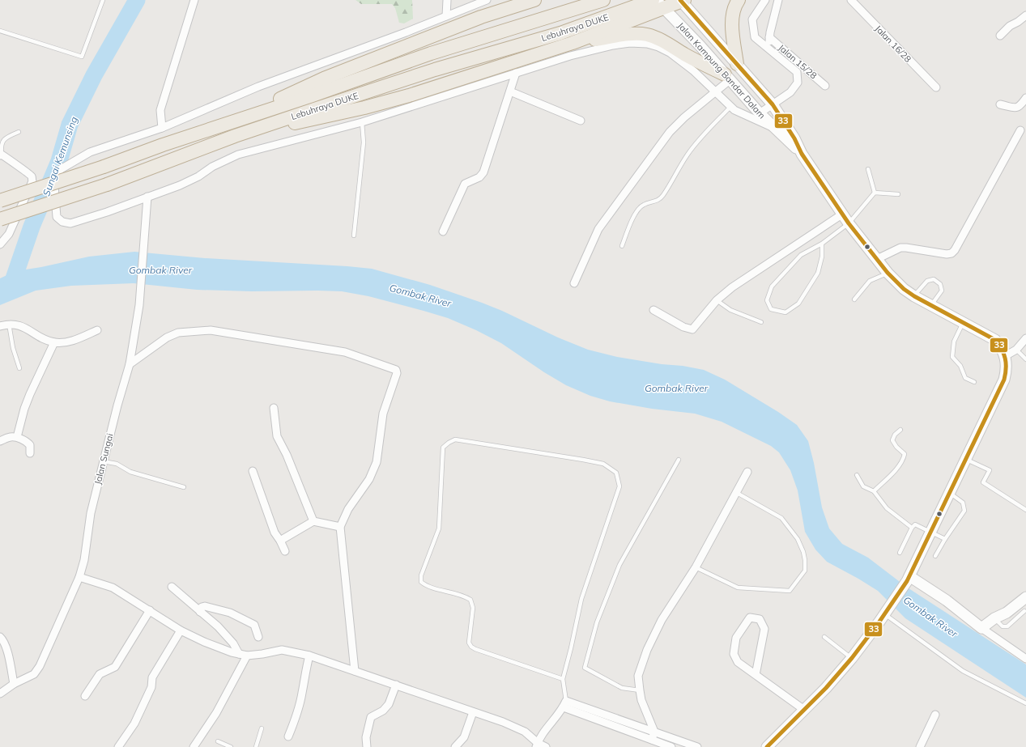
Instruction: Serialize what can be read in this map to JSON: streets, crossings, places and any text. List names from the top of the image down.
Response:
{
  "streets": {
    "highway": ["Lebuhraya DUKE"],
    "street": [
      "Jalan 16/28",
      "Jalan 15/28",
      "Jalan Kampung Bandar Dalam",
      "Jalan Sungai"
    ]
  },
  "water": ["Sungai Kemunsing", "Gombak River"],
  "lines": ["transit line 33"]
}
